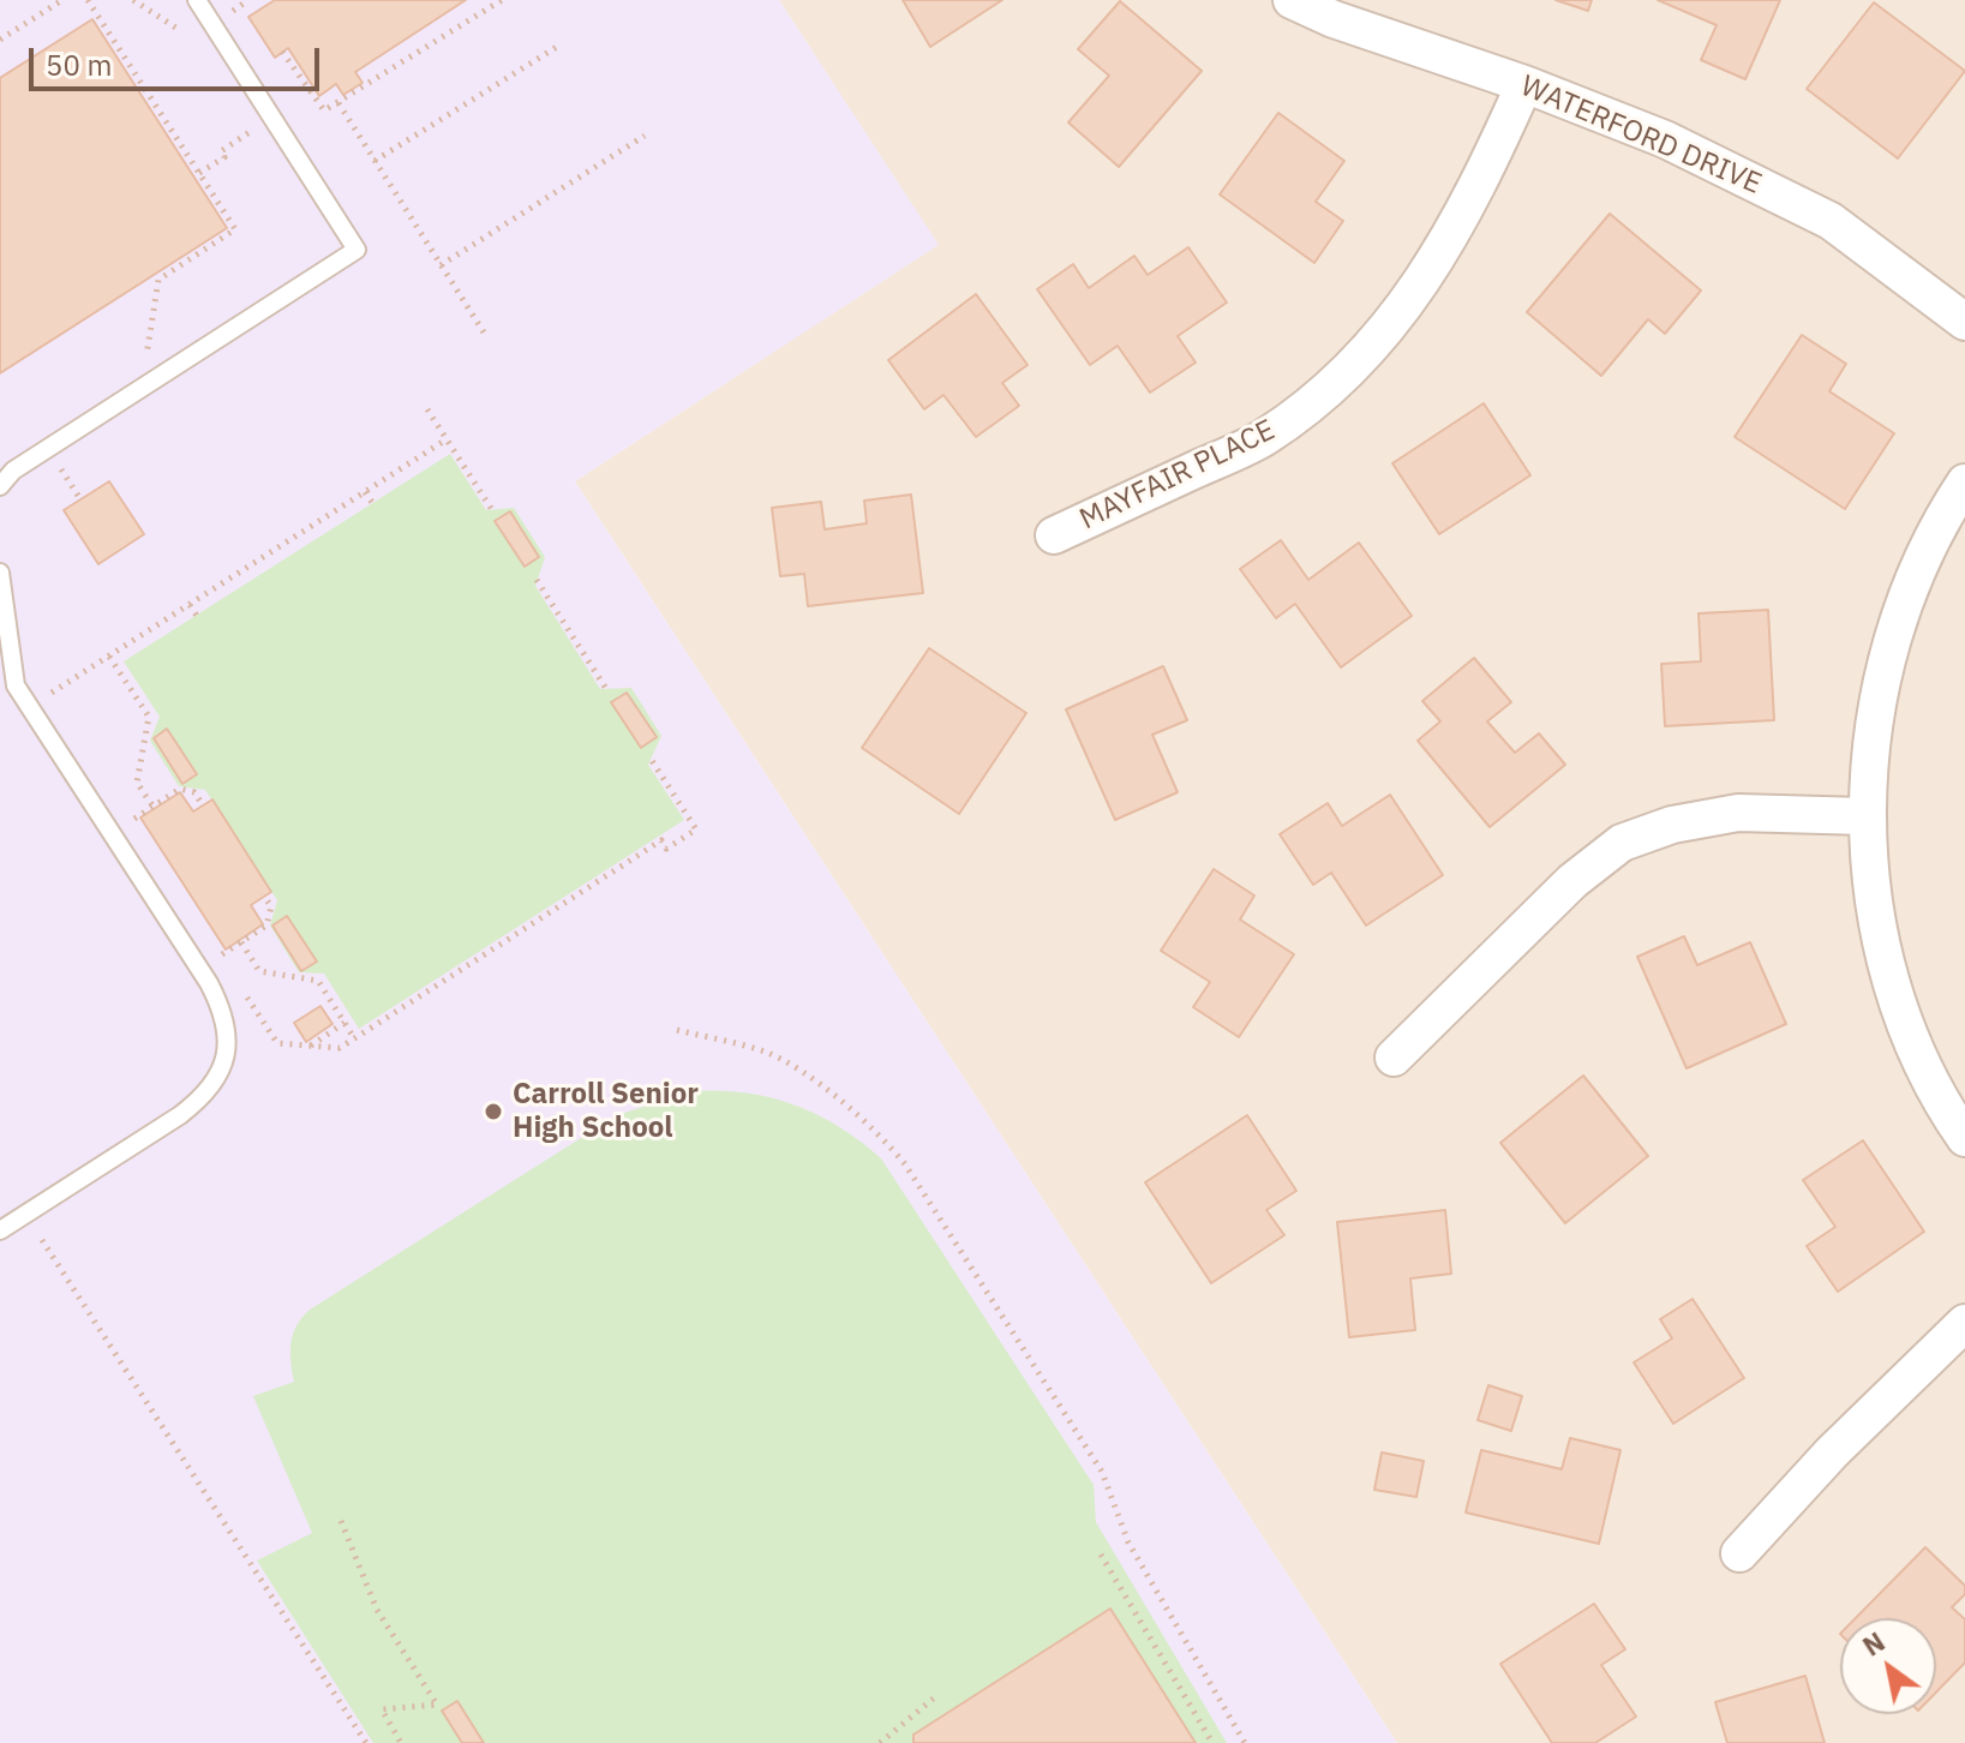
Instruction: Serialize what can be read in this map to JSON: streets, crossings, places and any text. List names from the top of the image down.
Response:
{
  "streets": {
    "street": ["WATERFORD DRIVE", "MAYFAIR PLACE"]
  },
  "crossings": [
    ["WATERFORD DRIVE", "MAYFAIR PLACE"]
  ],
  "places": ["Carroll Senior High School"],
  "scale_bar": "50 m",
  "north": "top left"
}
